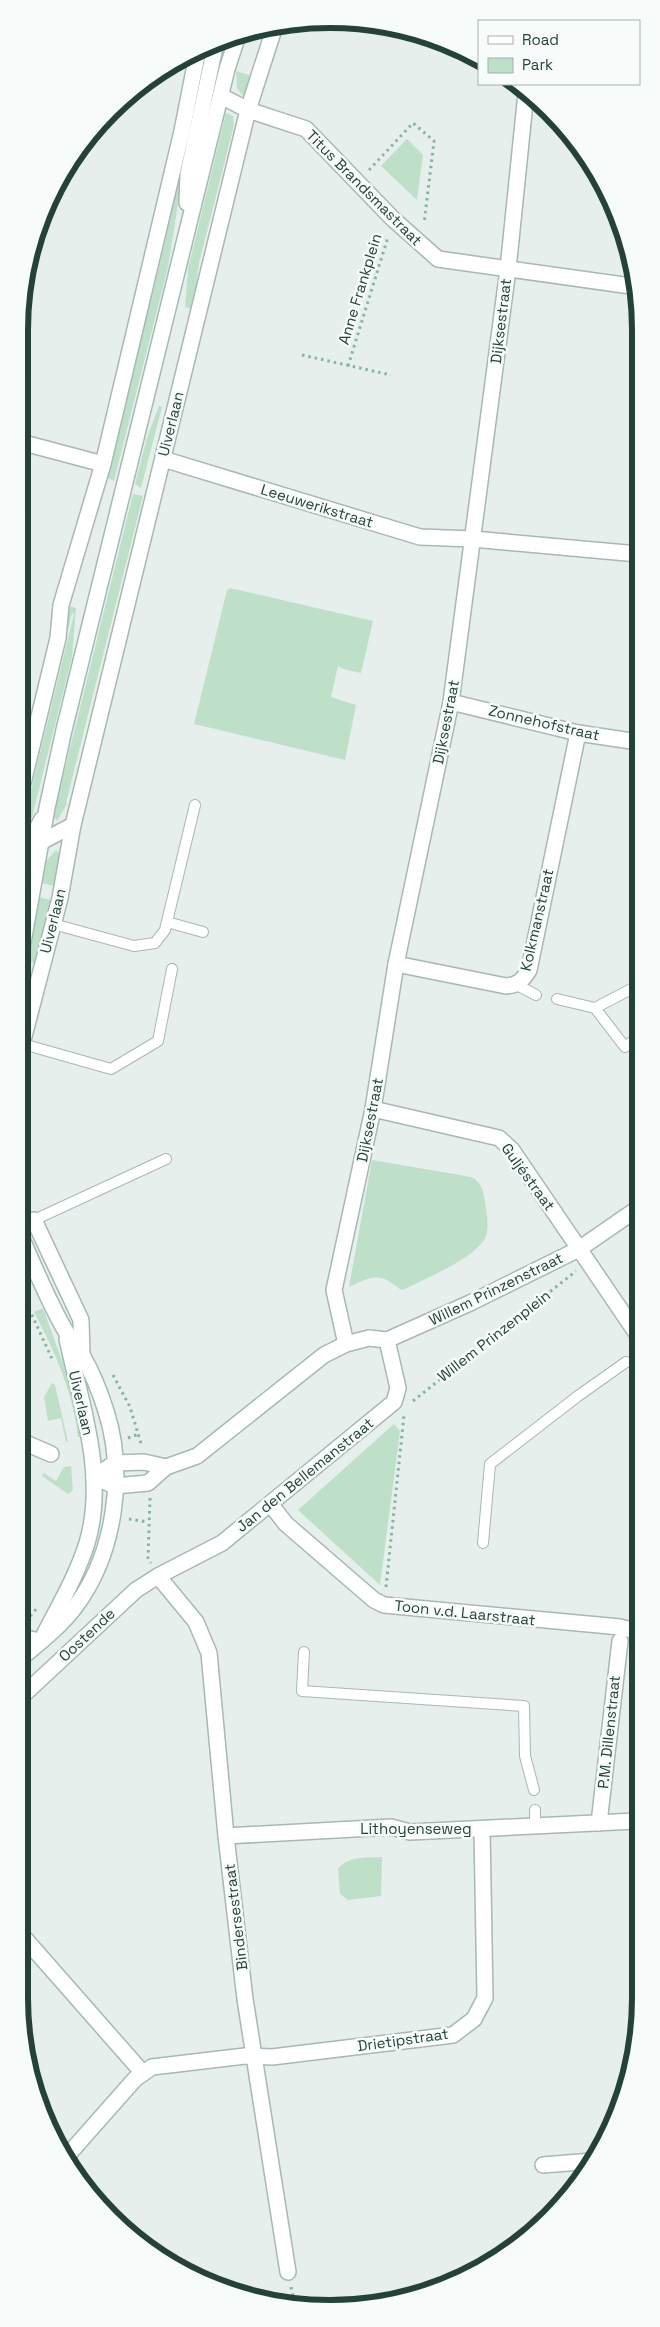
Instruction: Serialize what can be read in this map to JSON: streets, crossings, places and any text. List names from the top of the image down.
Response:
{
  "streets": {
    "street": [
      "Titus Brandsmastraat",
      "Dijksestraat",
      "Uiverlaan",
      "Leeuwerikstraat",
      "Zonnehofstraat",
      "Kolkmanstraat",
      "Guljéstraat",
      "Willem Prinzenstraat",
      "Jan den Bellemanstraat",
      "Toon v.d. Laarstraat",
      "Oostende",
      "P.M. Dillenstraat",
      "Lithoyenseweg",
      "Bindersestraat",
      "Drietipstraat"
    ],
    "path": ["Anne Frankplein", "Willem Prinzenplein"]
  },
  "crossings": [
    ["Titus Brandsmastraat", "Anne Frankplein"],
    ["Titus Brandsmastraat", "Dijksestraat"],
    ["Titus Brandsmastraat", "Uiverlaan"],
    ["Dijksestraat", "Leeuwerikstraat"],
    ["Dijksestraat", "Zonnehofstraat"],
    ["Dijksestraat", "Kolkmanstraat"],
    ["Dijksestraat", "Guljéstraat"],
    ["Dijksestraat", "Willem Prinzenstraat"],
    ["Uiverlaan", "Leeuwerikstraat"],
    ["Uiverlaan", "Oostende"],
    ["Zonnehofstraat", "Kolkmanstraat"],
    ["Guljéstraat", "Willem Prinzenstraat"],
    ["Guljéstraat", "Willem Prinzenplein"],
    ["Willem Prinzenplein", "Jan den Bellemanstraat"],
    ["Jan den Bellemanstraat", "Toon v.d. Laarstraat"],
    ["Jan den Bellemanstraat", "Oostende"],
    ["Jan den Bellemanstraat", "Bindersestraat"],
    ["Oostende", "Bindersestraat"],
    ["P.M. Dillenstraat", "Lithoyenseweg"],
    ["Lithoyenseweg", "Bindersestraat"],
    ["Lithoyenseweg", "Drietipstraat"],
    ["Bindersestraat", "Drietipstraat"]
  ],
  "legend": ["Road", "Park"]
}
